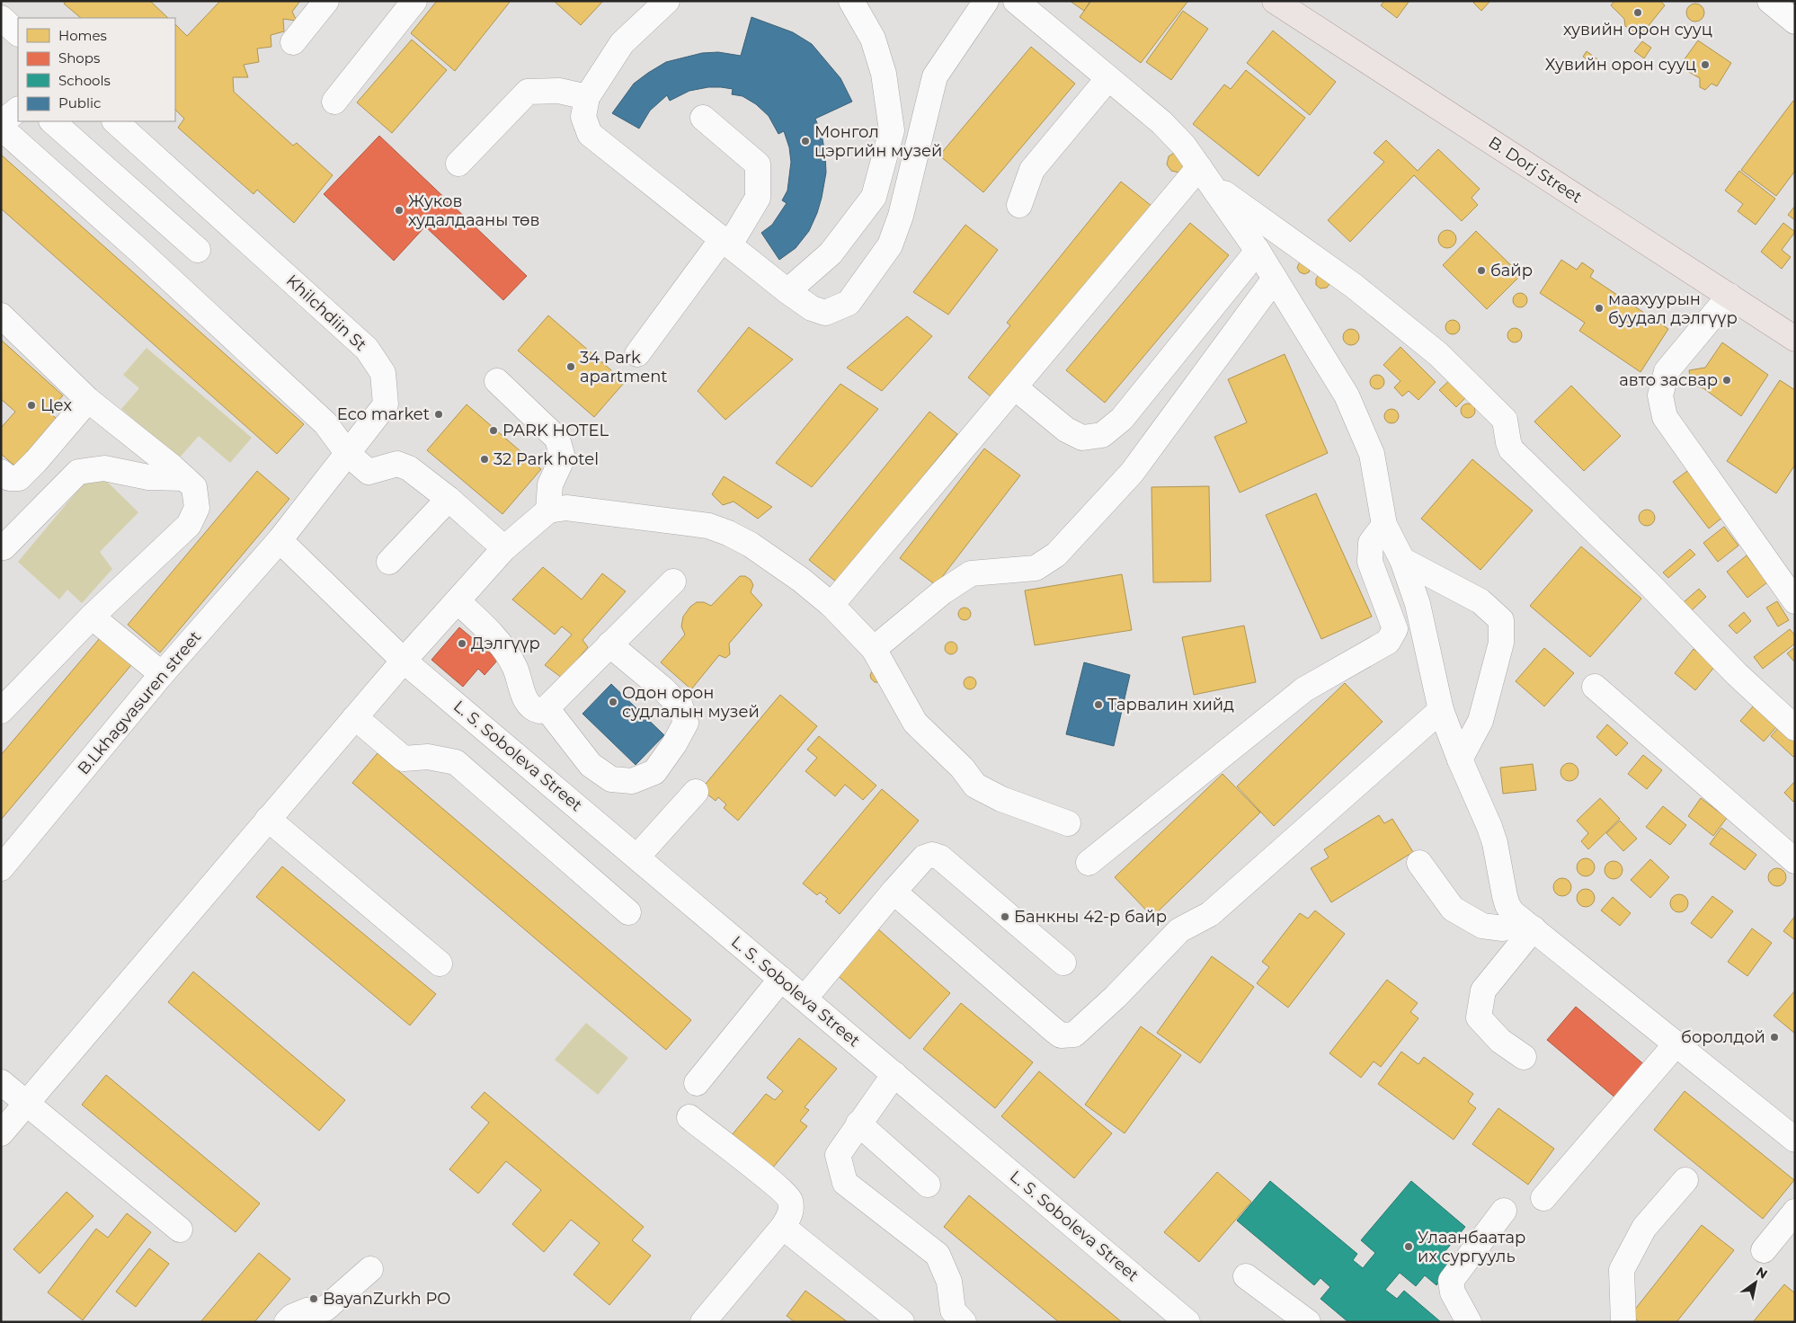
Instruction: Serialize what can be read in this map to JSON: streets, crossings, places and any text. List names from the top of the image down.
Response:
{
  "streets": {
    "main road": ["B. Dorj Street"],
    "street": ["Khilchdiin St", "B.Lkhagvasuren street", "L. S. Soboleva Street"]
  },
  "crossings": [
    ["Khilchdiin St", "B.Lkhagvasuren street"],
    ["Khilchdiin St", "L. S. Soboleva Street"],
    ["B.Lkhagvasuren street", "L. S. Soboleva Street"]
  ],
  "places": [
    "хувийн орон сууц",
    "Хувийн орон сууц",
    "Монгол цэргийн музей",
    "Жуков худалдааны төв",
    "байр",
    "маахуурын буудал дэлгүүр",
    "34 Park apartment",
    "авто засвар",
    "Цех",
    "Eco market",
    "PARK HOTEL",
    "32 Park hotel",
    "Дэлгүүр",
    "Одон орон судлалын музей",
    "Тарвалин хийд",
    "Банкны 42-р байр",
    "боролдой",
    "Улаанбаатар их сургууль",
    "BayanZurkh PO"
  ],
  "legend": [
    "Homes",
    "Shops",
    "Schools",
    "Public"
  ],
  "north": "top right"
}
